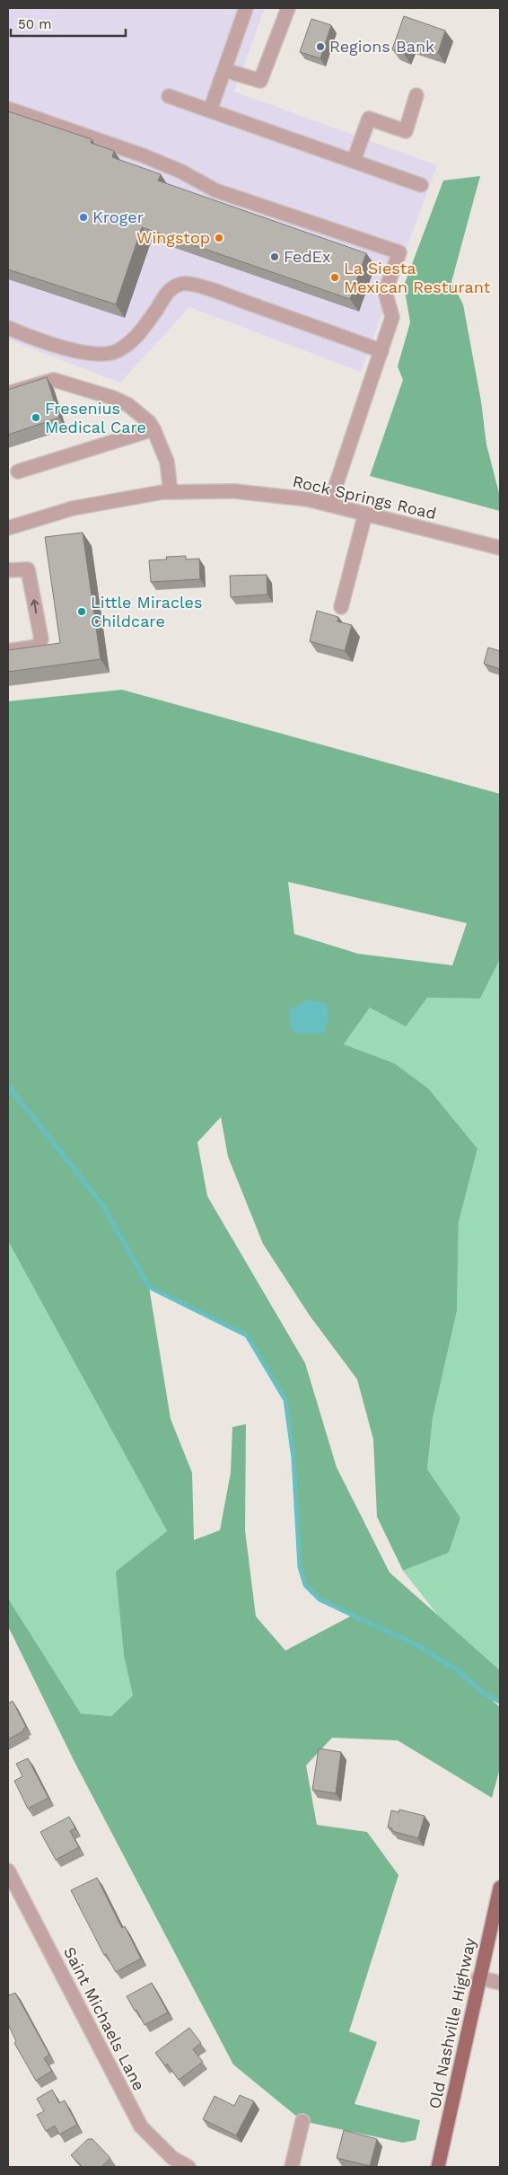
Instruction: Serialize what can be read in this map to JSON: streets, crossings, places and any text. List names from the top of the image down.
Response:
{
  "streets": {
    "main road": ["Old Nashville Highway"],
    "street": ["Rock Springs Road", "Saint Michaels Lane"]
  },
  "places": [
    "Regions Bank",
    "Kroger",
    "Wingstop",
    "FedEx",
    "La Siesta Mexican Resturant",
    "Fresenius Medical Care",
    "Little Miracles Childcare"
  ],
  "scale_bar": "50 m"
}
